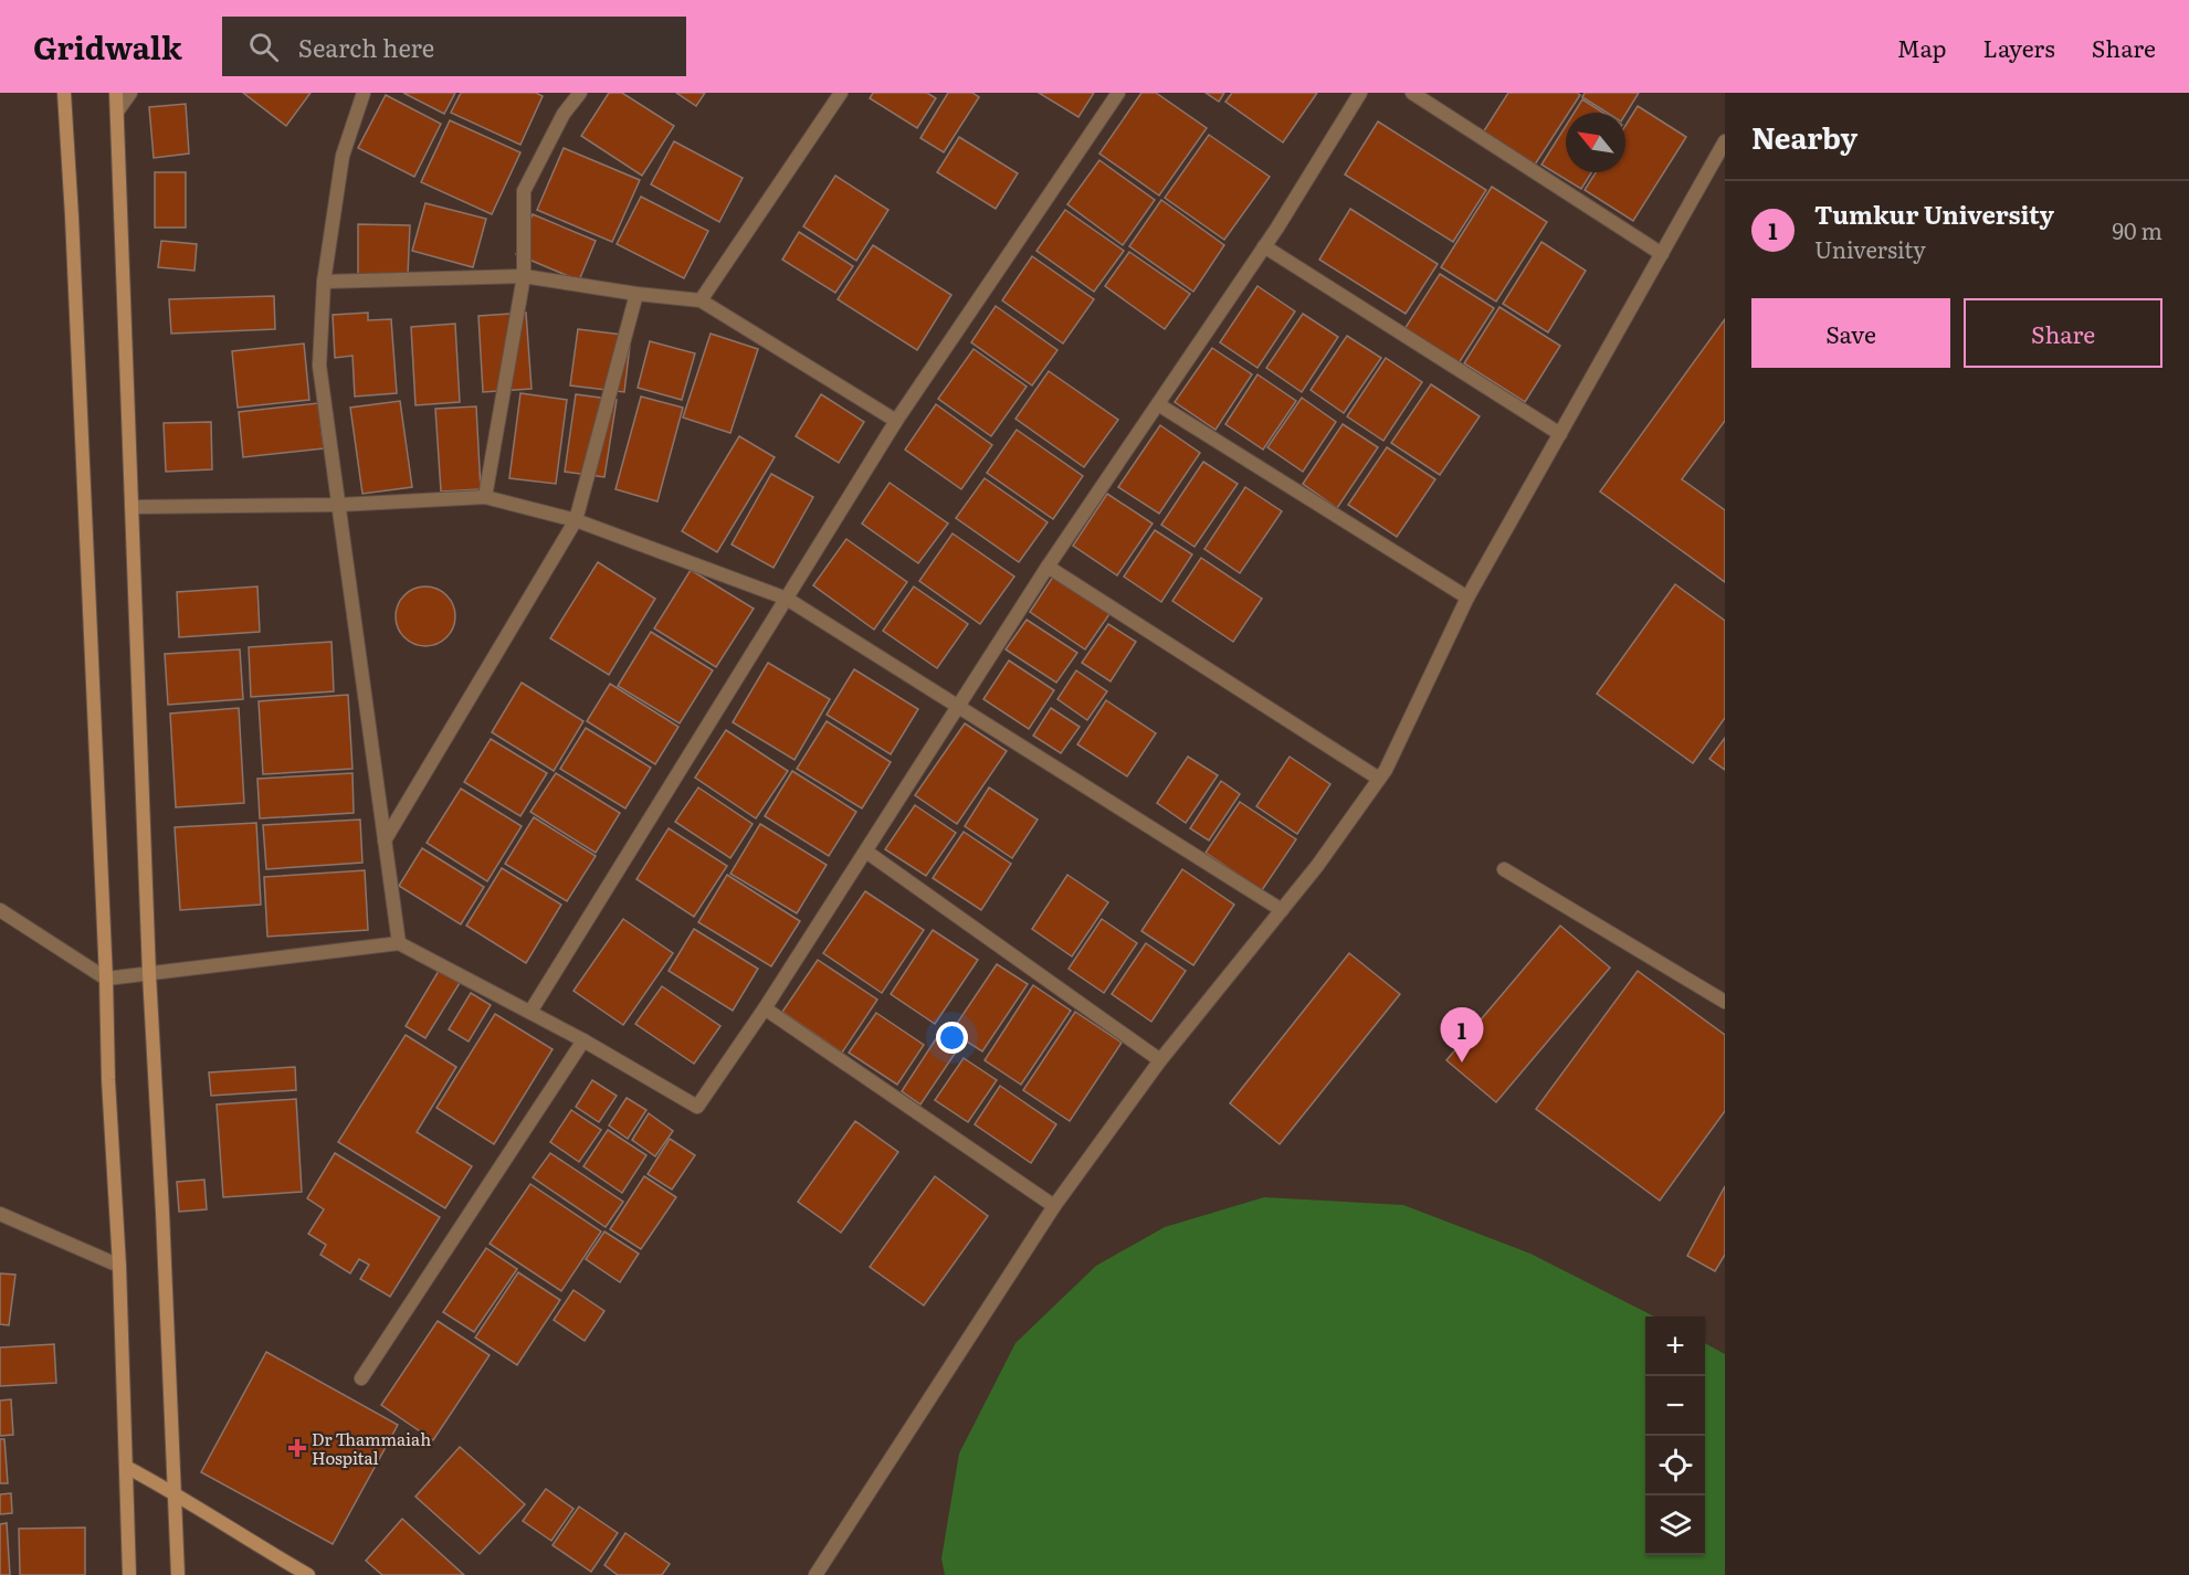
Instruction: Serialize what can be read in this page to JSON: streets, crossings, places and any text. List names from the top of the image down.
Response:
{
  "places": {
    "health": ["Dr Thammaiah Hospital"]
  },
  "north": "top left",
  "page": {
    "header": "Gridwalk",
    "search": "Search here",
    "nav": ["Map", "Layers", "Share"],
    "heading": "Nearby",
    "list": [
      {
        "mark": "1",
        "name": "Tumkur University",
        "note": "University",
        "value": "90 m"
      }
    ],
    "buttons": ["Save", "Share"],
    "pins": "1",
    "map_buttons": ["+", "−"]
  }
}
